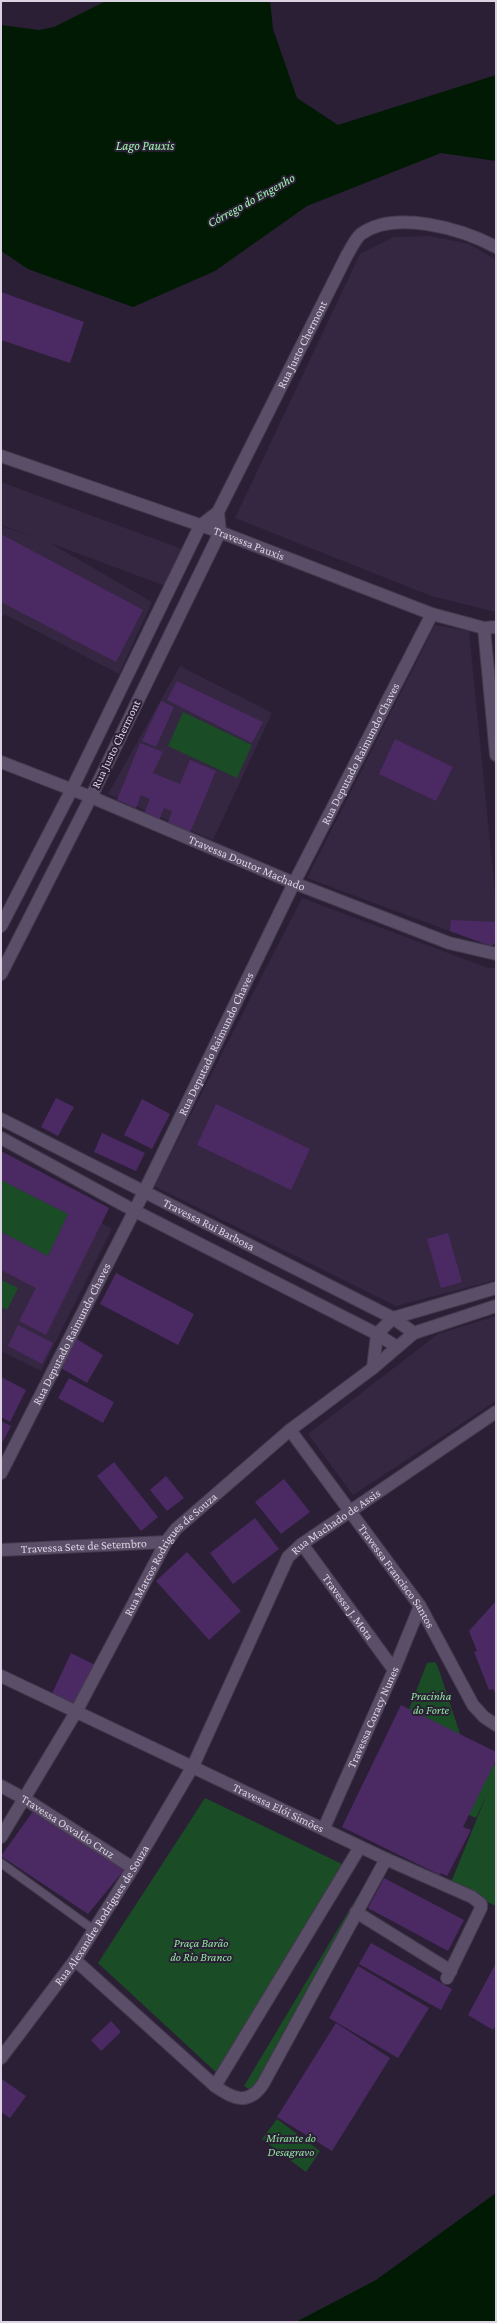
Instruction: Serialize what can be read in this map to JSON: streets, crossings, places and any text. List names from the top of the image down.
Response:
{
  "streets": {
    "street": [
      "Rua Justo Chermont",
      "Travessa Pauxis",
      "Rua Deputado Raimundo Chaves",
      "Travessa Doutor Machado",
      "Travessa Rui Barbosa",
      "Rua Machado de Assis",
      "Travessa Sete de Setembro",
      "Rua Marcos Rodrigues de Souza",
      "Travessa Francisco Santos",
      "Travessa J. Mota",
      "Travessa Coracy Nunes",
      "Travessa Elói Simões",
      "Travessa Osvaldo Cruz",
      "Rua Alexandre Rodrigues de Souza"
    ]
  },
  "crossings": [
    ["Rua Justo Chermont", "Travessa Pauxis"],
    ["Rua Justo Chermont", "Travessa Doutor Machado"],
    ["Travessa Pauxis", "Rua Deputado Raimundo Chaves"],
    ["Rua Deputado Raimundo Chaves", "Travessa Doutor Machado"],
    ["Rua Deputado Raimundo Chaves", "Travessa Rui Barbosa"],
    ["Travessa Rui Barbosa", "Rua Marcos Rodrigues de Souza"],
    ["Rua Machado de Assis", "Travessa Francisco Santos"],
    ["Rua Machado de Assis", "Travessa J. Mota"],
    ["Rua Machado de Assis", "Travessa Elói Simões"],
    ["Rua Machado de Assis", "Rua Alexandre Rodrigues de Souza"],
    ["Travessa Sete de Setembro", "Rua Marcos Rodrigues de Souza"],
    ["Rua Marcos Rodrigues de Souza", "Travessa Francisco Santos"],
    ["Rua Marcos Rodrigues de Souza", "Travessa Elói Simões"],
    ["Rua Marcos Rodrigues de Souza", "Travessa Osvaldo Cruz"],
    ["Travessa Francisco Santos", "Travessa Coracy Nunes"],
    ["Travessa J. Mota", "Travessa Coracy Nunes"],
    ["Travessa Coracy Nunes", "Travessa Elói Simões"],
    ["Travessa Elói Simões", "Rua Alexandre Rodrigues de Souza"],
    ["Travessa Osvaldo Cruz", "Rua Alexandre Rodrigues de Souza"]
  ],
  "water": ["Lago Pauxis", "Córrego do Engenho"],
  "parks": ["Pracinha do Forte", "Praça Barão do Rio Branco", "Mirante do Desagravo"]
}
